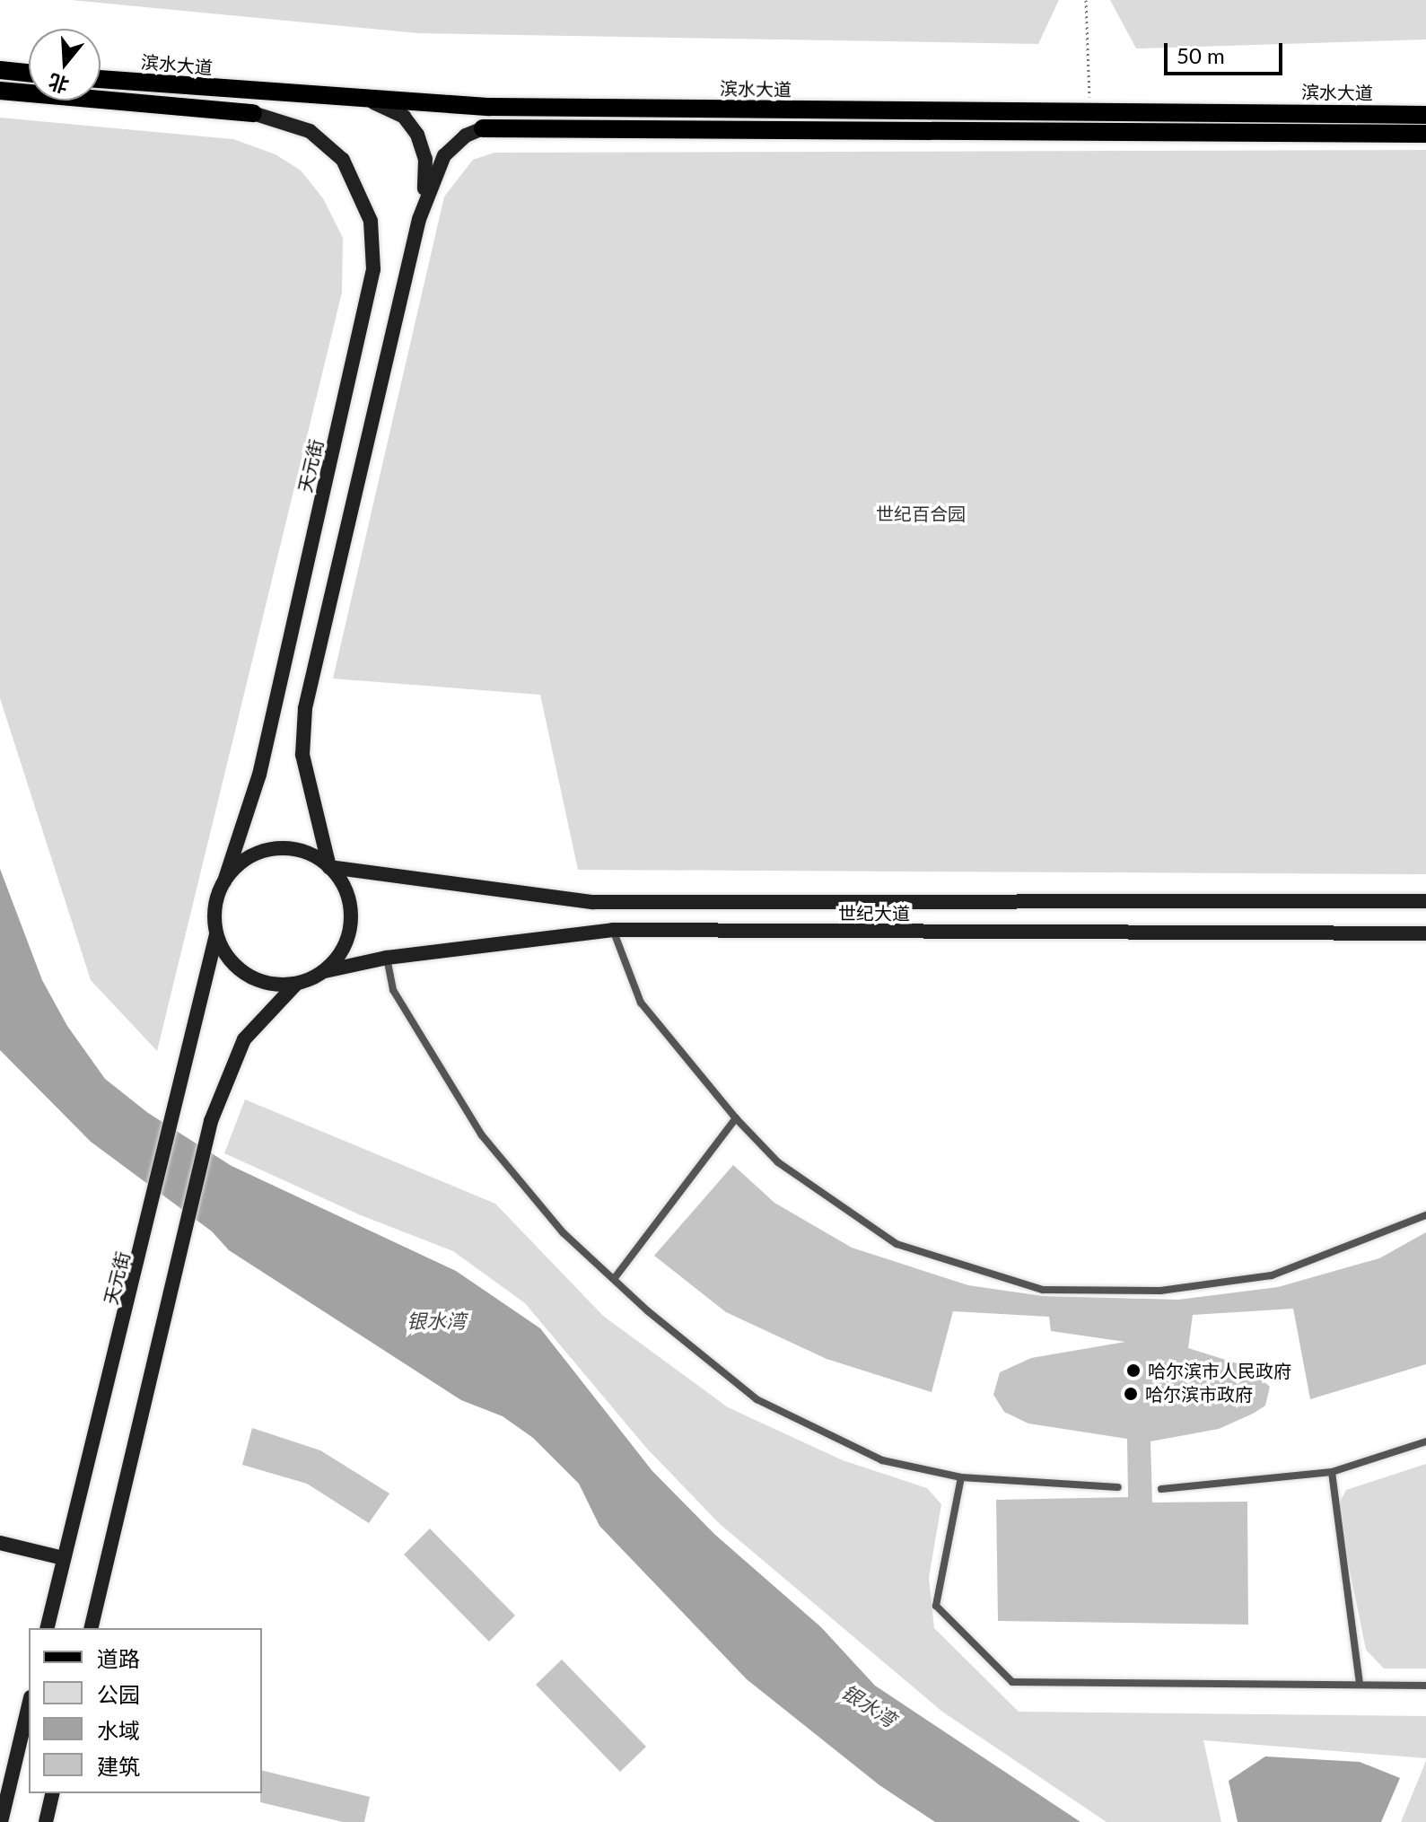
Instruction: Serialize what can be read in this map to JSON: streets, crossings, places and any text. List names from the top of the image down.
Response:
{
  "streets": {
    "main road": ["滨水大道", "天元街", "世纪大道"]
  },
  "crossings": [
    ["天元街", "世纪大道"]
  ],
  "water": ["银水湾"],
  "parks": ["世纪百合园"],
  "places": ["哈尔滨市人民政府", "哈尔滨市政府"],
  "legend": [
    "道路",
    "公园",
    "水域",
    "建筑"
  ],
  "scale_bar": "50 m",
  "north": "bottom"
}
